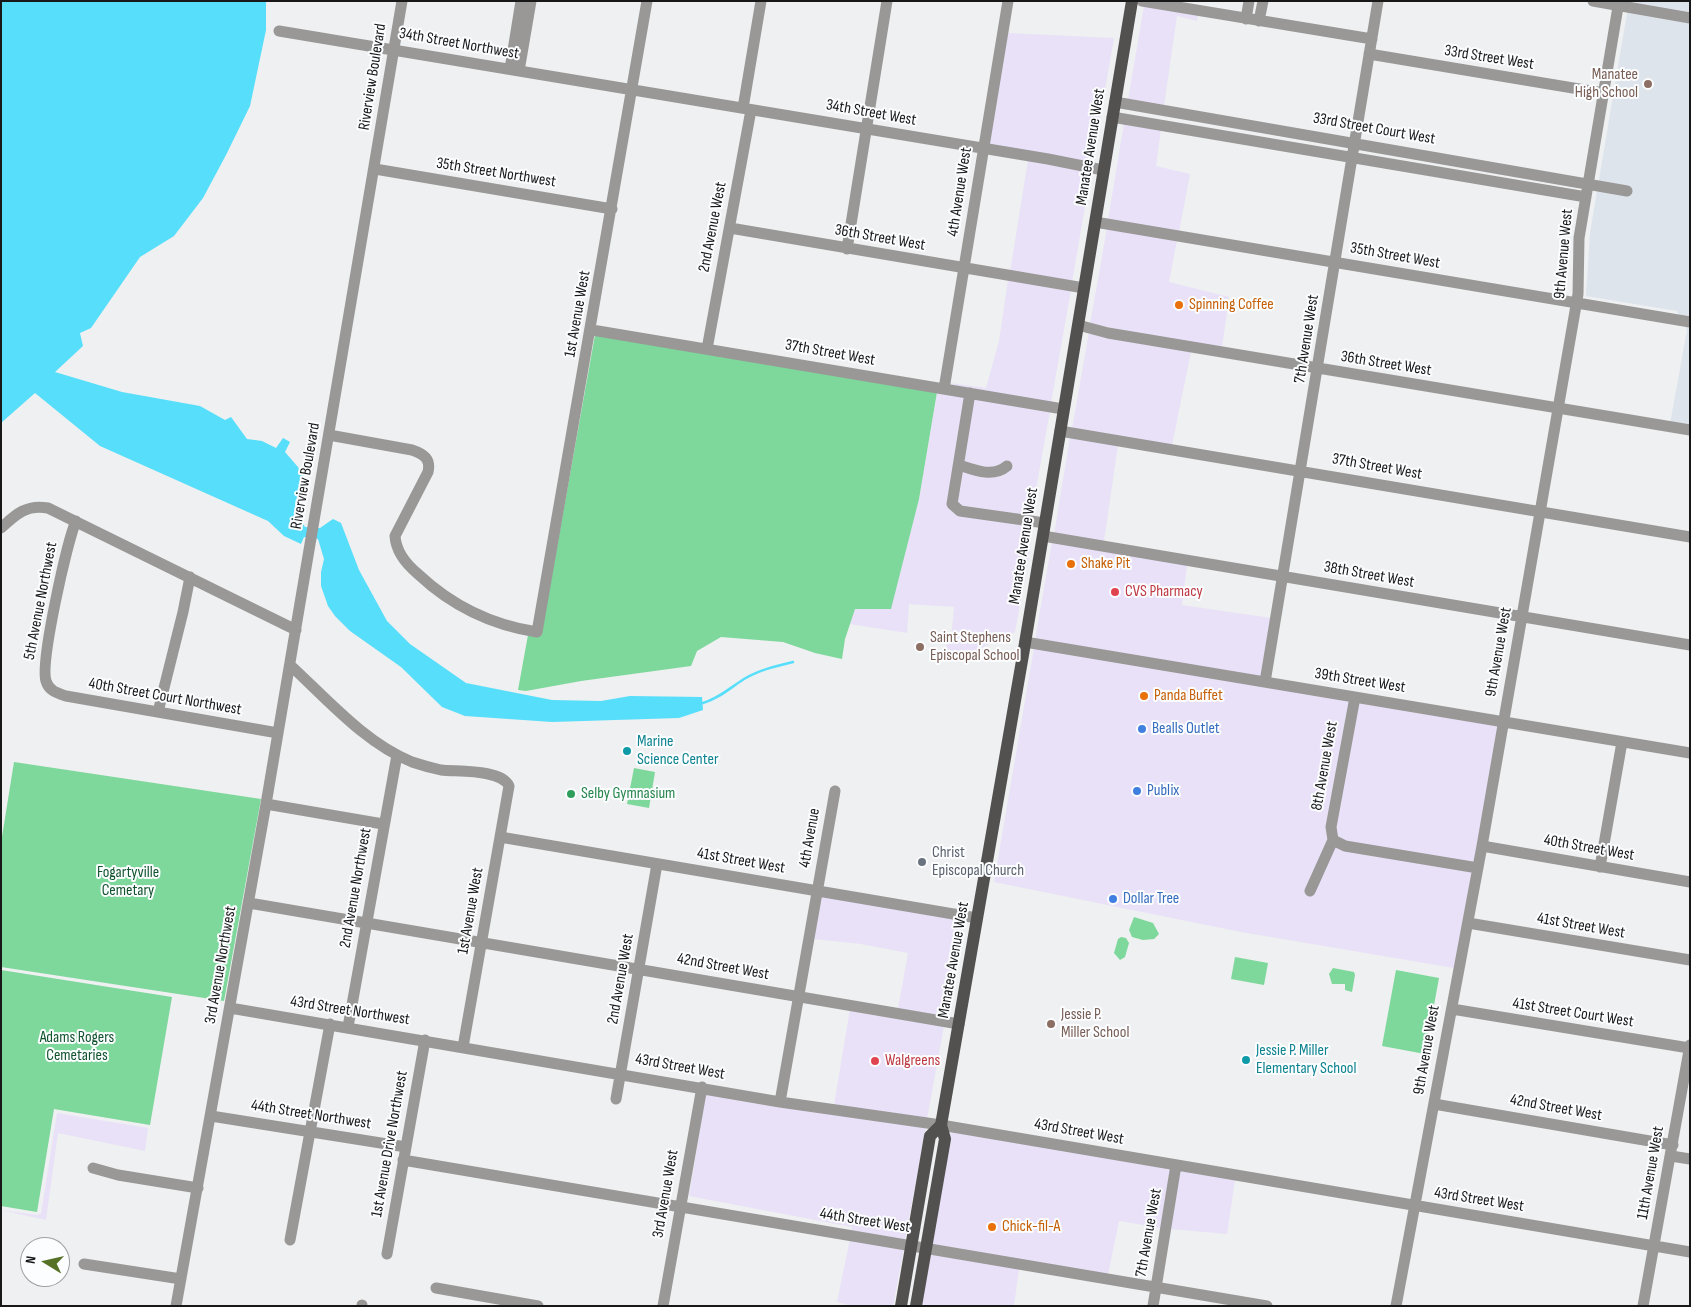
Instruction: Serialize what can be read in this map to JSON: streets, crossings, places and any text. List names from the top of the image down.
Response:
{
  "streets": {
    "main road": ["Manatee Avenue West"],
    "street": [
      "34th Street Northwest",
      "33rd Street West",
      "Riverview Boulevard",
      "34th Street West",
      "33rd Street Court West",
      "35th Street Northwest",
      "4th Avenue West",
      "2nd Avenue West",
      "36th Street West",
      "9th Avenue West",
      "35th Street West",
      "1st Avenue West",
      "7th Avenue West",
      "37th Street West",
      "38th Street West",
      "5th Avenue Northwest",
      "39th Street West",
      "40th Street Court Northwest",
      "8th Avenue West",
      "4th Avenue",
      "40th Street West",
      "41st Street West",
      "2nd Avenue Northwest",
      "3rd Avenue Northwest",
      "42nd Street West",
      "43rd Street Northwest",
      "41st Street Court West",
      "43rd Street West",
      "44th Street Northwest",
      "1st Avenue Drive Northwest",
      "11th Avenue West",
      "3rd Avenue West",
      "44th Street West"
    ]
  },
  "crossings": [
    ["34th Street Northwest", "Riverview Boulevard"],
    ["34th Street Northwest", "34th Street West"],
    ["34th Street Northwest", "1st Avenue West"],
    ["33rd Street West", "9th Avenue West"],
    ["33rd Street West", "7th Avenue West"],
    ["Riverview Boulevard", "35th Street Northwest"],
    ["Riverview Boulevard", "1st Avenue West"],
    ["Riverview Boulevard", "3rd Avenue Northwest"],
    ["34th Street West", "Manatee Avenue West"],
    ["34th Street West", "4th Avenue West"],
    ["34th Street West", "2nd Avenue West"],
    ["34th Street West", "1st Avenue West"],
    ["33rd Street Court West", "Manatee Avenue West"],
    ["33rd Street Court West", "9th Avenue West"],
    ["33rd Street Court West", "7th Avenue West"],
    ["Manatee Avenue West", "36th Street West"],
    ["Manatee Avenue West", "35th Street West"],
    ["Manatee Avenue West", "37th Street West"],
    ["Manatee Avenue West", "38th Street West"],
    ["Manatee Avenue West", "39th Street West"],
    ["Manatee Avenue West", "41st Street West"],
    ["Manatee Avenue West", "42nd Street West"],
    ["Manatee Avenue West", "43rd Street West"],
    ["Manatee Avenue West", "44th Street West"],
    ["35th Street Northwest", "1st Avenue West"],
    ["4th Avenue West", "36th Street West"],
    ["4th Avenue West", "37th Street West"],
    ["2nd Avenue West", "36th Street West"],
    ["2nd Avenue West", "37th Street West"],
    ["2nd Avenue West", "41st Street West"],
    ["2nd Avenue West", "42nd Street West"],
    ["2nd Avenue West", "43rd Street West"],
    ["36th Street West", "9th Avenue West"],
    ["36th Street West", "7th Avenue West"],
    ["9th Avenue West", "35th Street West"],
    ["9th Avenue West", "37th Street West"],
    ["9th Avenue West", "38th Street West"],
    ["9th Avenue West", "39th Street West"],
    ["9th Avenue West", "40th Street West"],
    ["9th Avenue West", "41st Street West"],
    ["9th Avenue West", "42nd Street West"],
    ["9th Avenue West", "41st Street Court West"],
    ["9th Avenue West", "43rd Street West"],
    ["35th Street West", "7th Avenue West"],
    ["1st Avenue West", "37th Street West"],
    ["1st Avenue West", "41st Street West"],
    ["1st Avenue West", "2nd Avenue Northwest"],
    ["1st Avenue West", "42nd Street West"],
    ["1st Avenue West", "43rd Street Northwest"],
    ["1st Avenue West", "43rd Street West"],
    ["7th Avenue West", "37th Street West"],
    ["7th Avenue West", "38th Street West"],
    ["7th Avenue West", "39th Street West"],
    ["7th Avenue West", "43rd Street West"],
    ["7th Avenue West", "44th Street West"],
    ["5th Avenue Northwest", "40th Street Court Northwest"],
    ["39th Street West", "8th Avenue West"],
    ["40th Street Court Northwest", "3rd Avenue Northwest"],
    ["4th Avenue", "41st Street West"],
    ["2nd Avenue Northwest", "42nd Street West"],
    ["2nd Avenue Northwest", "43rd Street Northwest"],
    ["3rd Avenue Northwest", "42nd Street West"],
    ["3rd Avenue Northwest", "43rd Street Northwest"],
    ["3rd Avenue Northwest", "44th Street Northwest"],
    ["42nd Street West", "11th Avenue West"],
    ["43rd Street Northwest", "43rd Street West"],
    ["43rd Street Northwest", "1st Avenue Drive Northwest"],
    ["41st Street Court West", "11th Avenue West"],
    ["43rd Street West", "11th Avenue West"],
    ["43rd Street West", "3rd Avenue West"],
    ["44th Street Northwest", "1st Avenue Drive Northwest"],
    ["1st Avenue Drive Northwest", "44th Street West"],
    ["3rd Avenue West", "44th Street West"]
  ],
  "parks": ["Fogartyville Cemetary", "Adams Rogers Cemetaries"],
  "places": [
    "Manatee High School",
    "Spinning Coffee",
    "Shake Pit",
    "CVS Pharmacy",
    "Saint Stephens Episcopal School",
    "Panda Buffet",
    "Bealls Outlet",
    "Marine Science Center",
    "Publix",
    "Selby Gymnasium",
    "Christ Episcopal Church",
    "Dollar Tree",
    "Jessie P. Miller School",
    "Jessie P. Miller Elementary School",
    "Walgreens",
    "Chick-fil-A"
  ],
  "north": "left"
}
